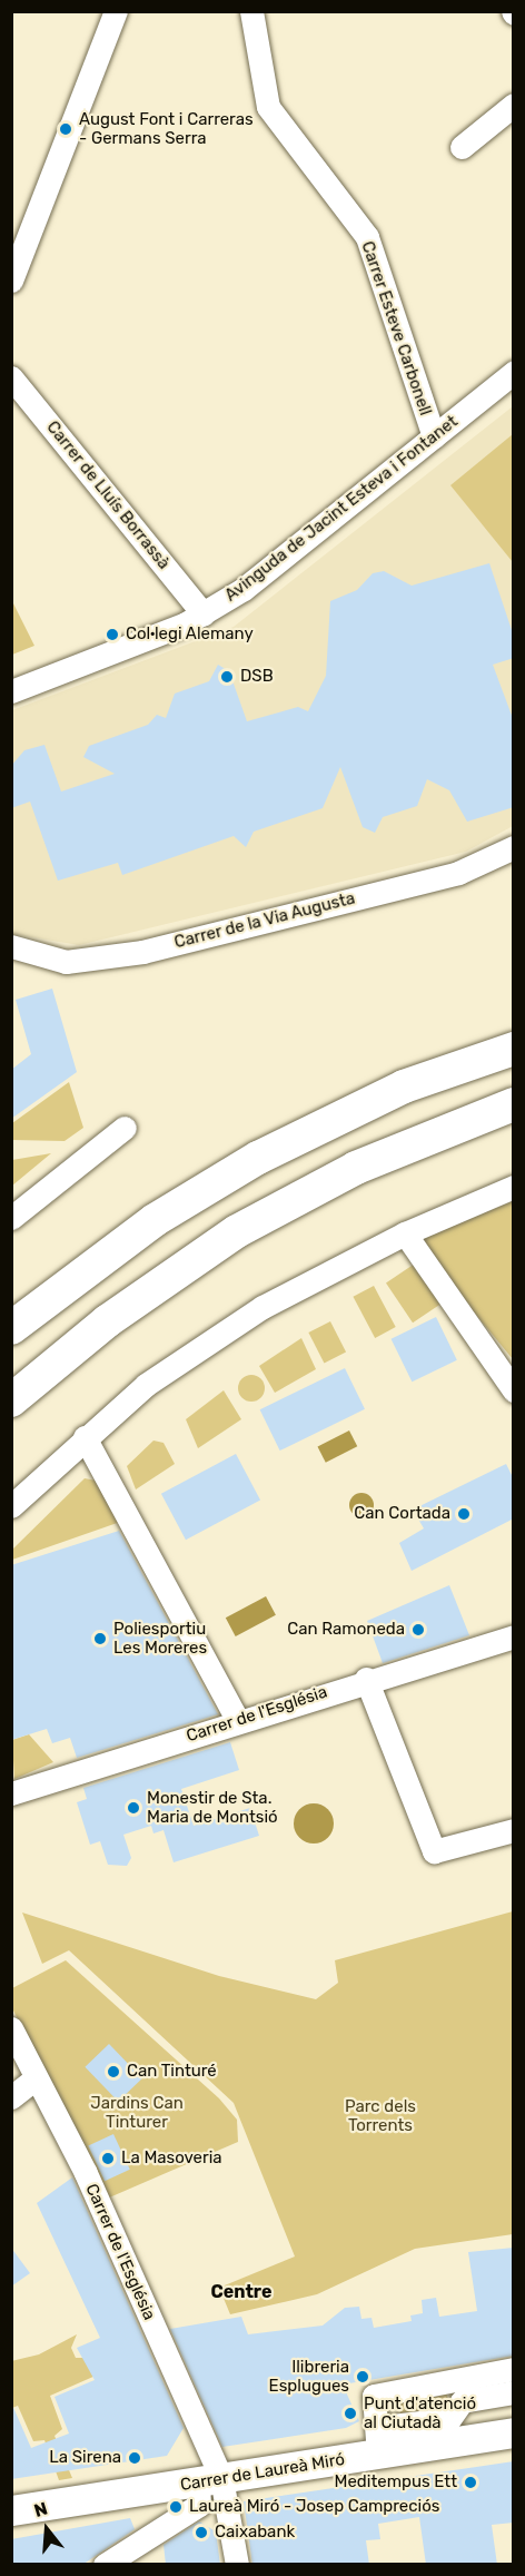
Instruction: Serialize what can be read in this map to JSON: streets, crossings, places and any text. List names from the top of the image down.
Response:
{
  "streets": {
    "main road": ["Carrer de Laureà Miró"],
    "street": [
      "Carrer Esteve Carbonell",
      "Carrer de Lluís Borrassà",
      "Avinguda de Jacint Esteva i Fontanet",
      "Carrer de la Via Augusta",
      "Carrer de l'Església"
    ]
  },
  "crossings": [
    ["Carrer Esteve Carbonell", "Avinguda de Jacint Esteva i Fontanet"],
    ["Carrer de Lluís Borrassà", "Avinguda de Jacint Esteva i Fontanet"],
    ["Carrer de l'Església", "Carrer de Laureà Miró"]
  ],
  "districts": ["Centre"],
  "parks": ["Jardins Can Tinturer", "Parc dels Torrents"],
  "places": [
    "August Font i Carreras - Germans Serra",
    "Col·legi Alemany",
    "DSB",
    "Can Cortada",
    "Can Ramoneda",
    "Poliesportiu Les Moreres",
    "Monestir de Sta. Maria de Montsió",
    "Can Tinturé",
    "La Masoveria",
    "llibreria Esplugues",
    "Punt d'atenció al Ciutadà",
    "La Sirena",
    "Meditempus Ett",
    "Laureà Miró - Josep Campreciós",
    "Caixabank"
  ],
  "north": "top"
}
